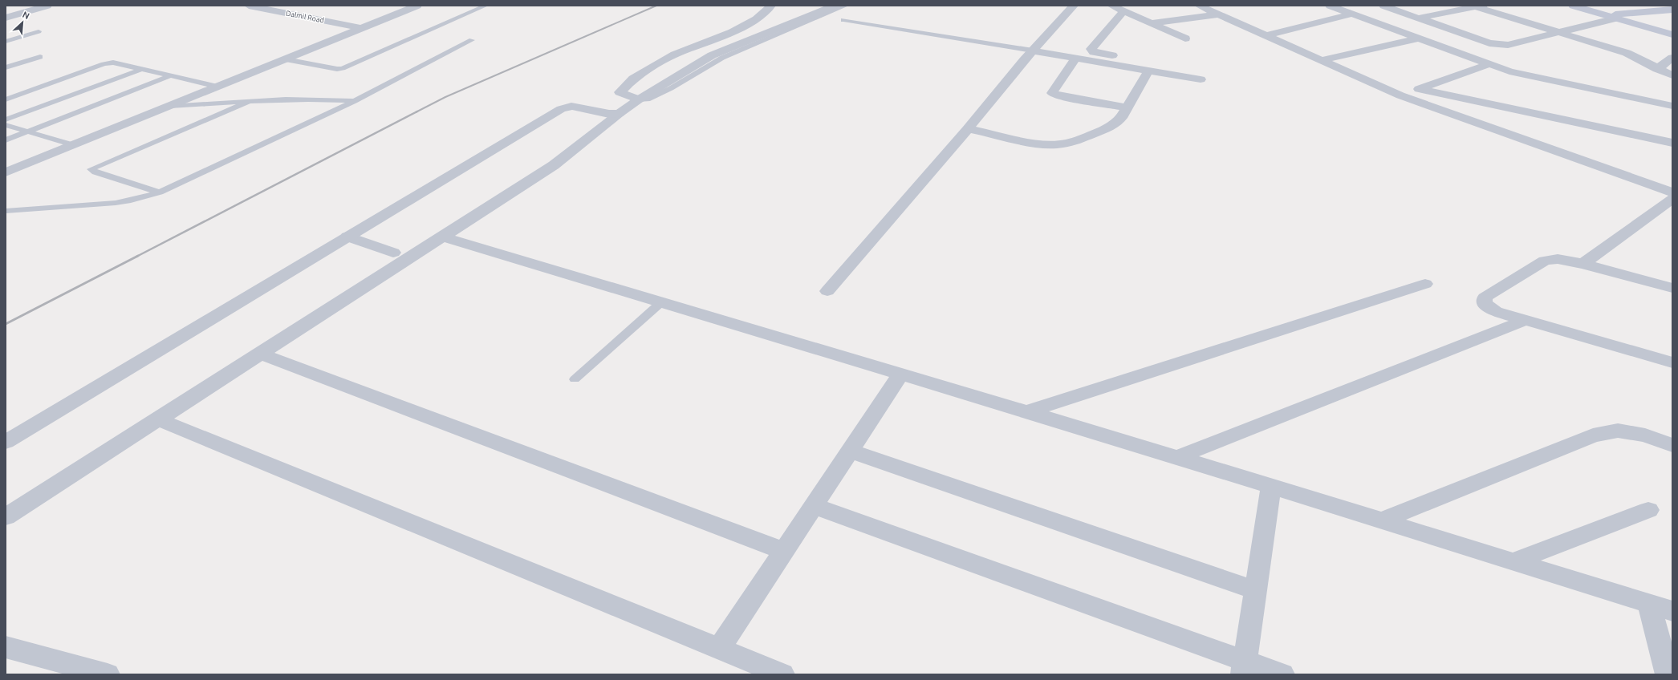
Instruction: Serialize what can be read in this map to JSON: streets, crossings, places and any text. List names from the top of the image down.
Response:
{
  "streets": {
    "street": ["Dalmil Road"]
  },
  "north": "top right"
}
